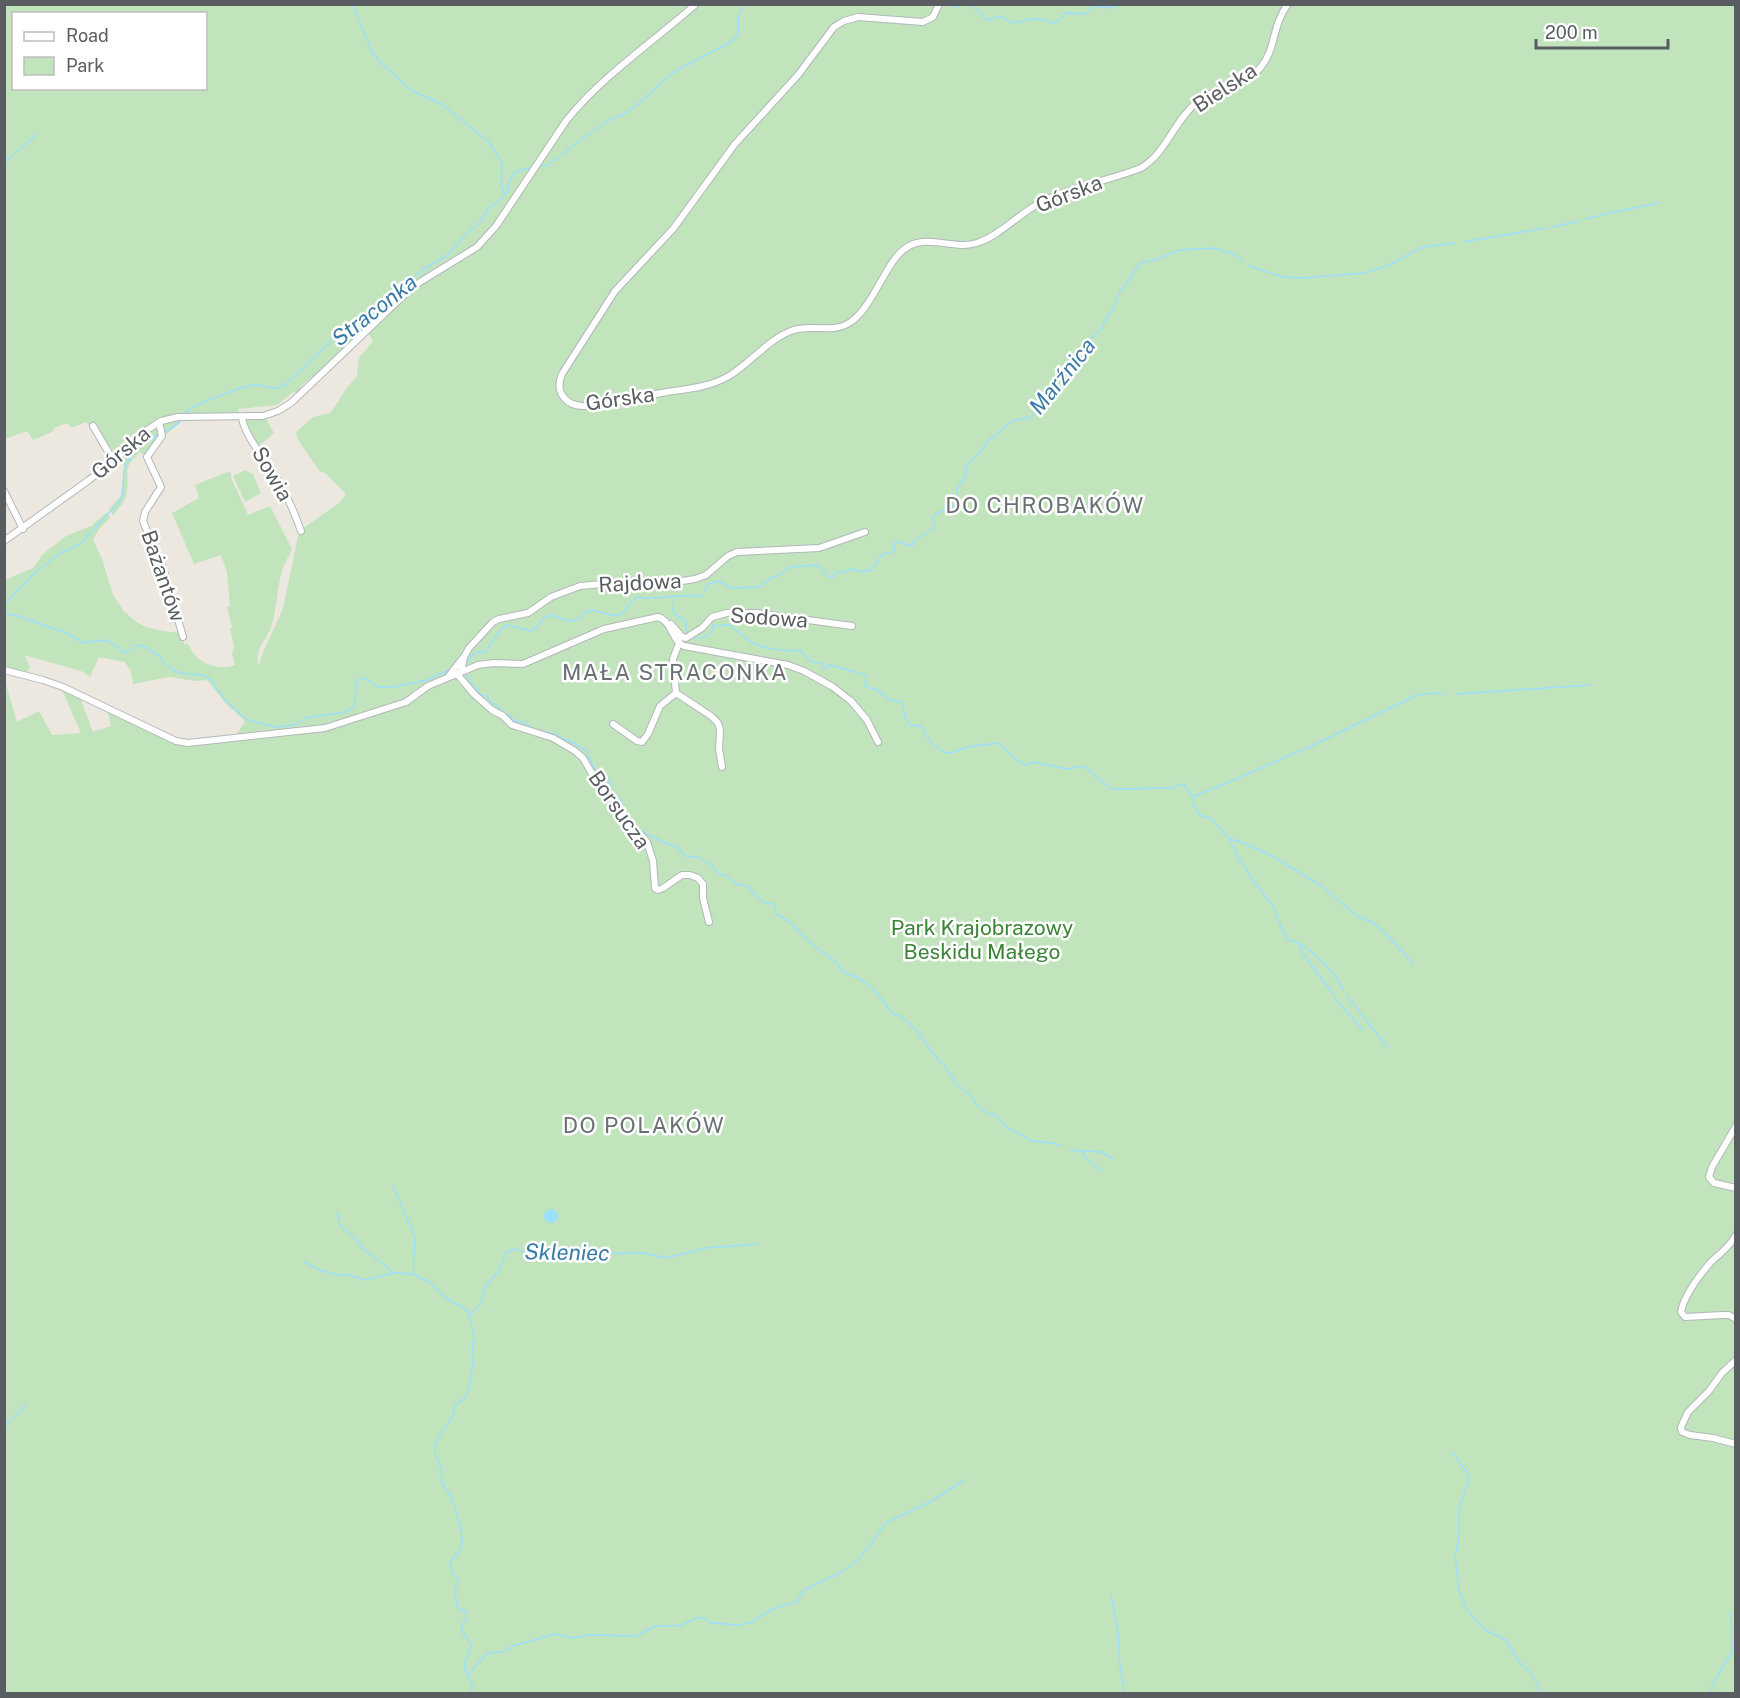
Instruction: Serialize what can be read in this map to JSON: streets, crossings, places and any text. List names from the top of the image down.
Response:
{
  "streets": {
    "street": [
      "Bielska",
      "Górska",
      "Sowia",
      "Bażantów",
      "Rajdowa",
      "Sodowa",
      "Borsucza"
    ]
  },
  "crossings": [
    ["Bielska", "Górska"],
    ["Górska", "Sowia"],
    ["Górska", "Bażantów"],
    ["Rajdowa", "Borsucza"]
  ],
  "districts": ["DO CHROBAKÓW", "MAŁA STRACONKA", "DO POLAKÓW"],
  "water": ["Straconka", "Marźnica", "Skleniec"],
  "parks": ["Park Krajobrazowy Beskidu Małego"],
  "legend": ["Road", "Park"],
  "scale_bar": "200 m"
}
